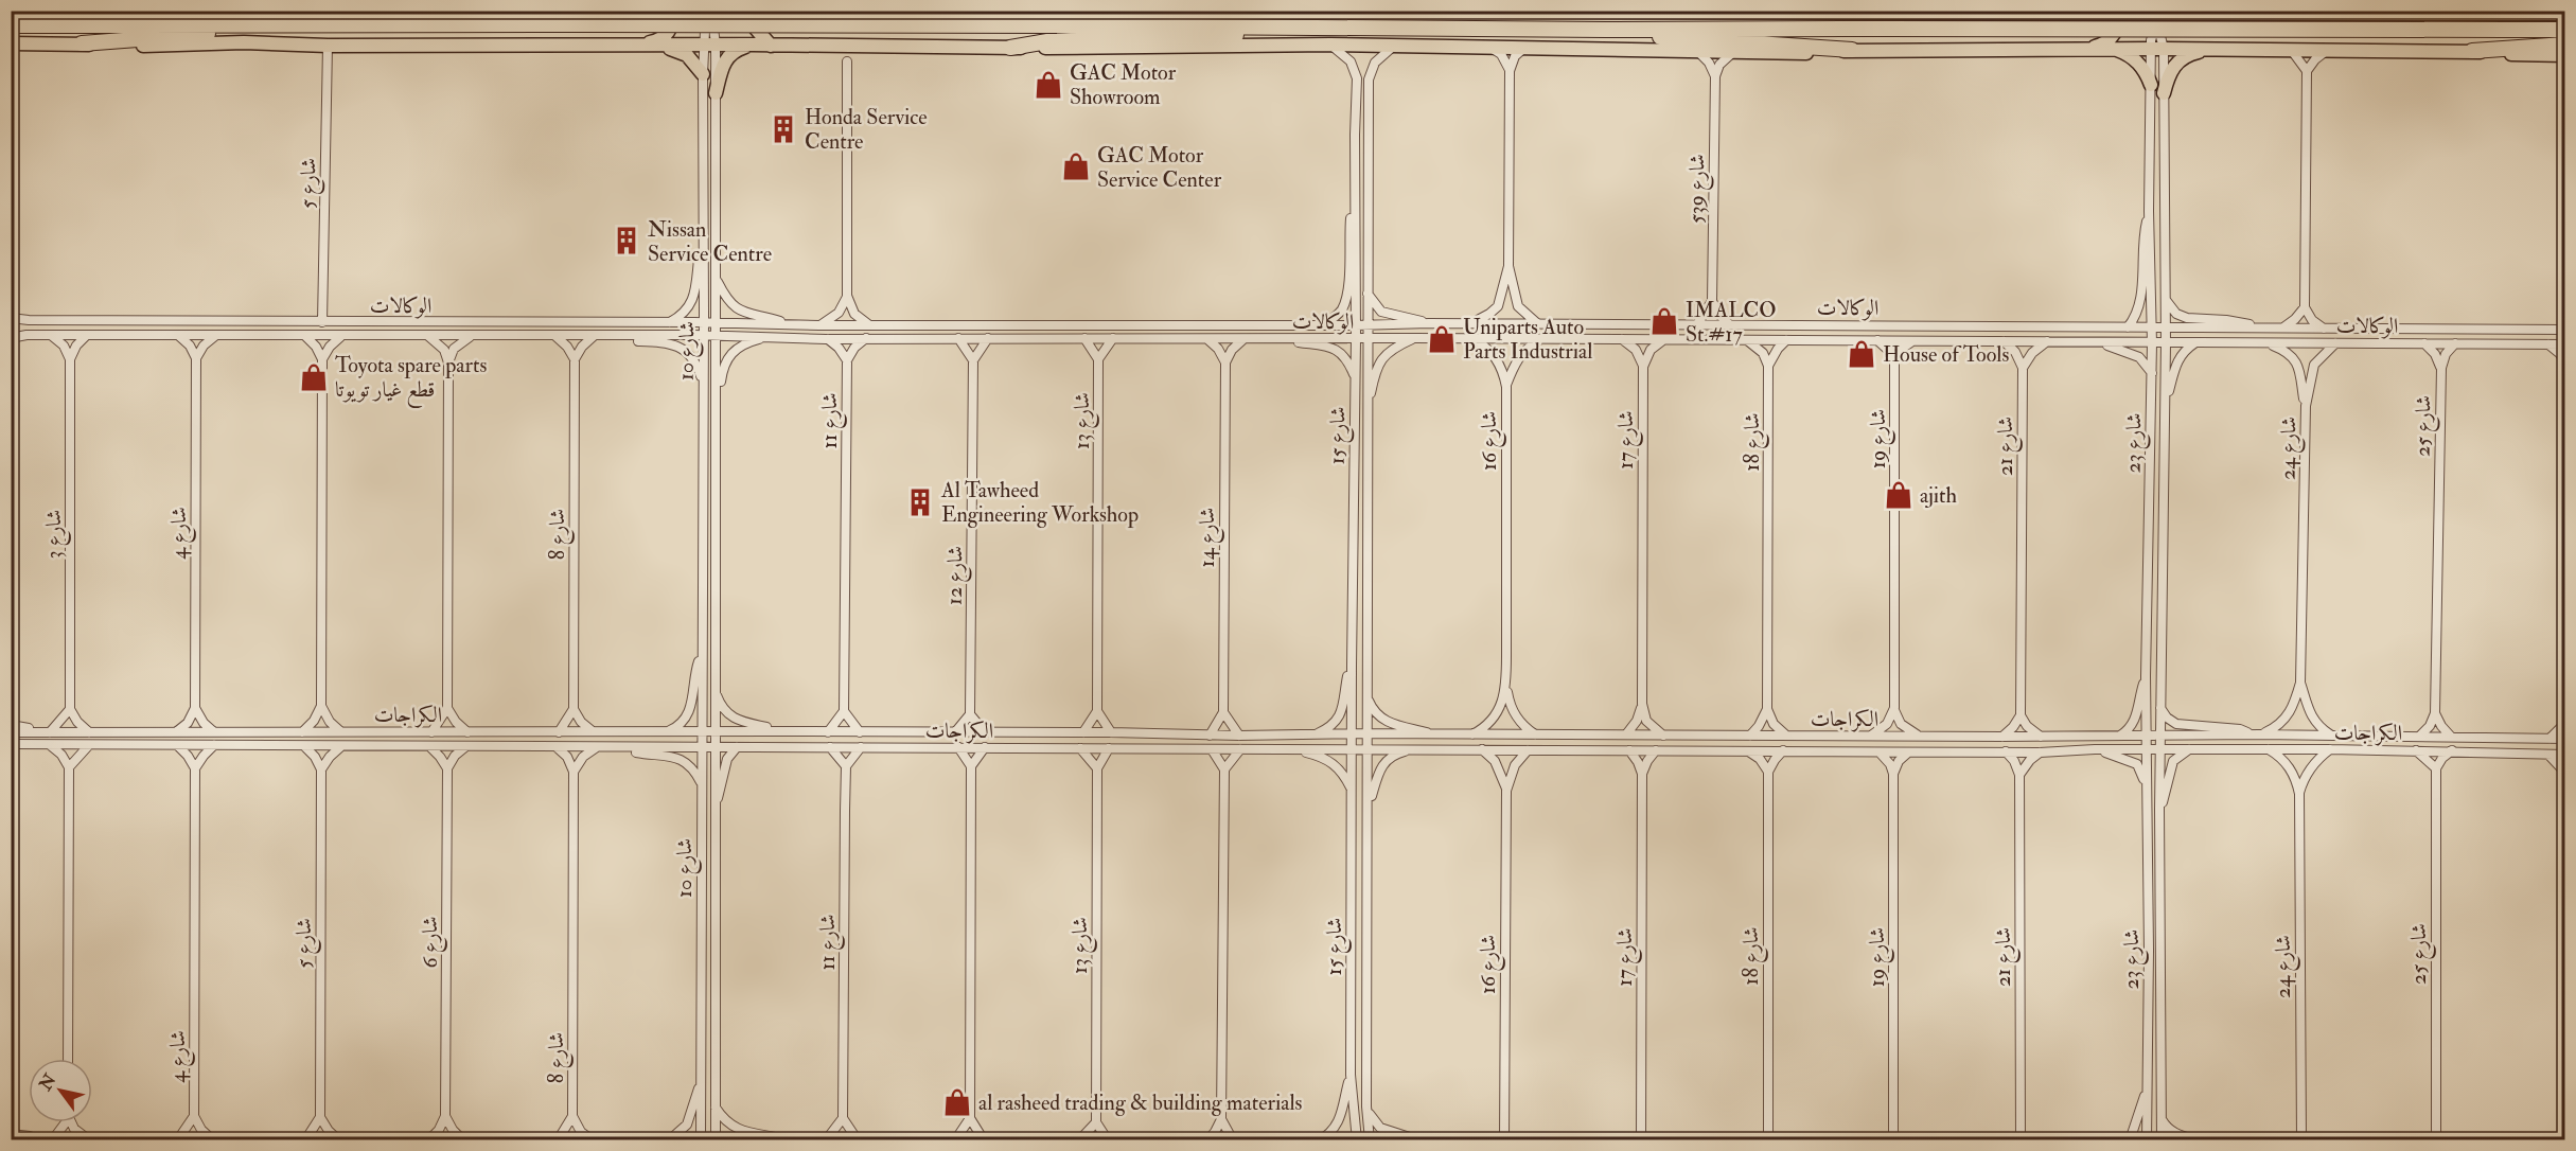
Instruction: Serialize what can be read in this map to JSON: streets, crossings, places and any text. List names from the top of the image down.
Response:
{
  "streets": {
    "street": [
      "شارع 5",
      "شارع 539",
      "الوكالات",
      "شارع 10",
      "شارع 11",
      "شارع 13",
      "شارع 25",
      "شارع 15",
      "شارع 19",
      "شارع 17",
      "شارع 16",
      "شارع 18",
      "شارع 23",
      "شارع 21",
      "شارع 24",
      "شارع 4",
      "شارع 3",
      "شارع 8",
      "شارع 14",
      "شارع 12",
      "الكراجات",
      "شارع 6"
    ]
  },
  "crossings": [
    ["شارع 5", "الوكالات"],
    ["شارع 539", "الوكالات"],
    ["الوكالات", "شارع 10"],
    ["الوكالات", "شارع 25"],
    ["الوكالات", "شارع 15"],
    ["الوكالات", "شارع 16"],
    ["الوكالات", "شارع 23"],
    ["الوكالات", "شارع 24"],
    ["شارع 10", "الكراجات"],
    ["شارع 13", "الكراجات"],
    ["شارع 15", "الكراجات"],
    ["شارع 17", "الكراجات"],
    ["شارع 16", "الكراجات"],
    ["شارع 23", "الكراجات"],
    ["شارع 24", "الكراجات"]
  ],
  "places": {
    "shop": [
      "GAC Motor Showroom",
      "GAC Motor Service Center",
      "IMALCO St.#17",
      "Uniparts Auto Parts Industrial",
      "House of Tools",
      "Toyota spare parts قطع غيار تويوتا",
      "ajith",
      "al rasheed trading & building materials"
    ],
    "building": ["Honda Service Centre", "Nissan Service Centre", "Al Tawheed Engineering Workshop"]
  },
  "north": "top left"
}
